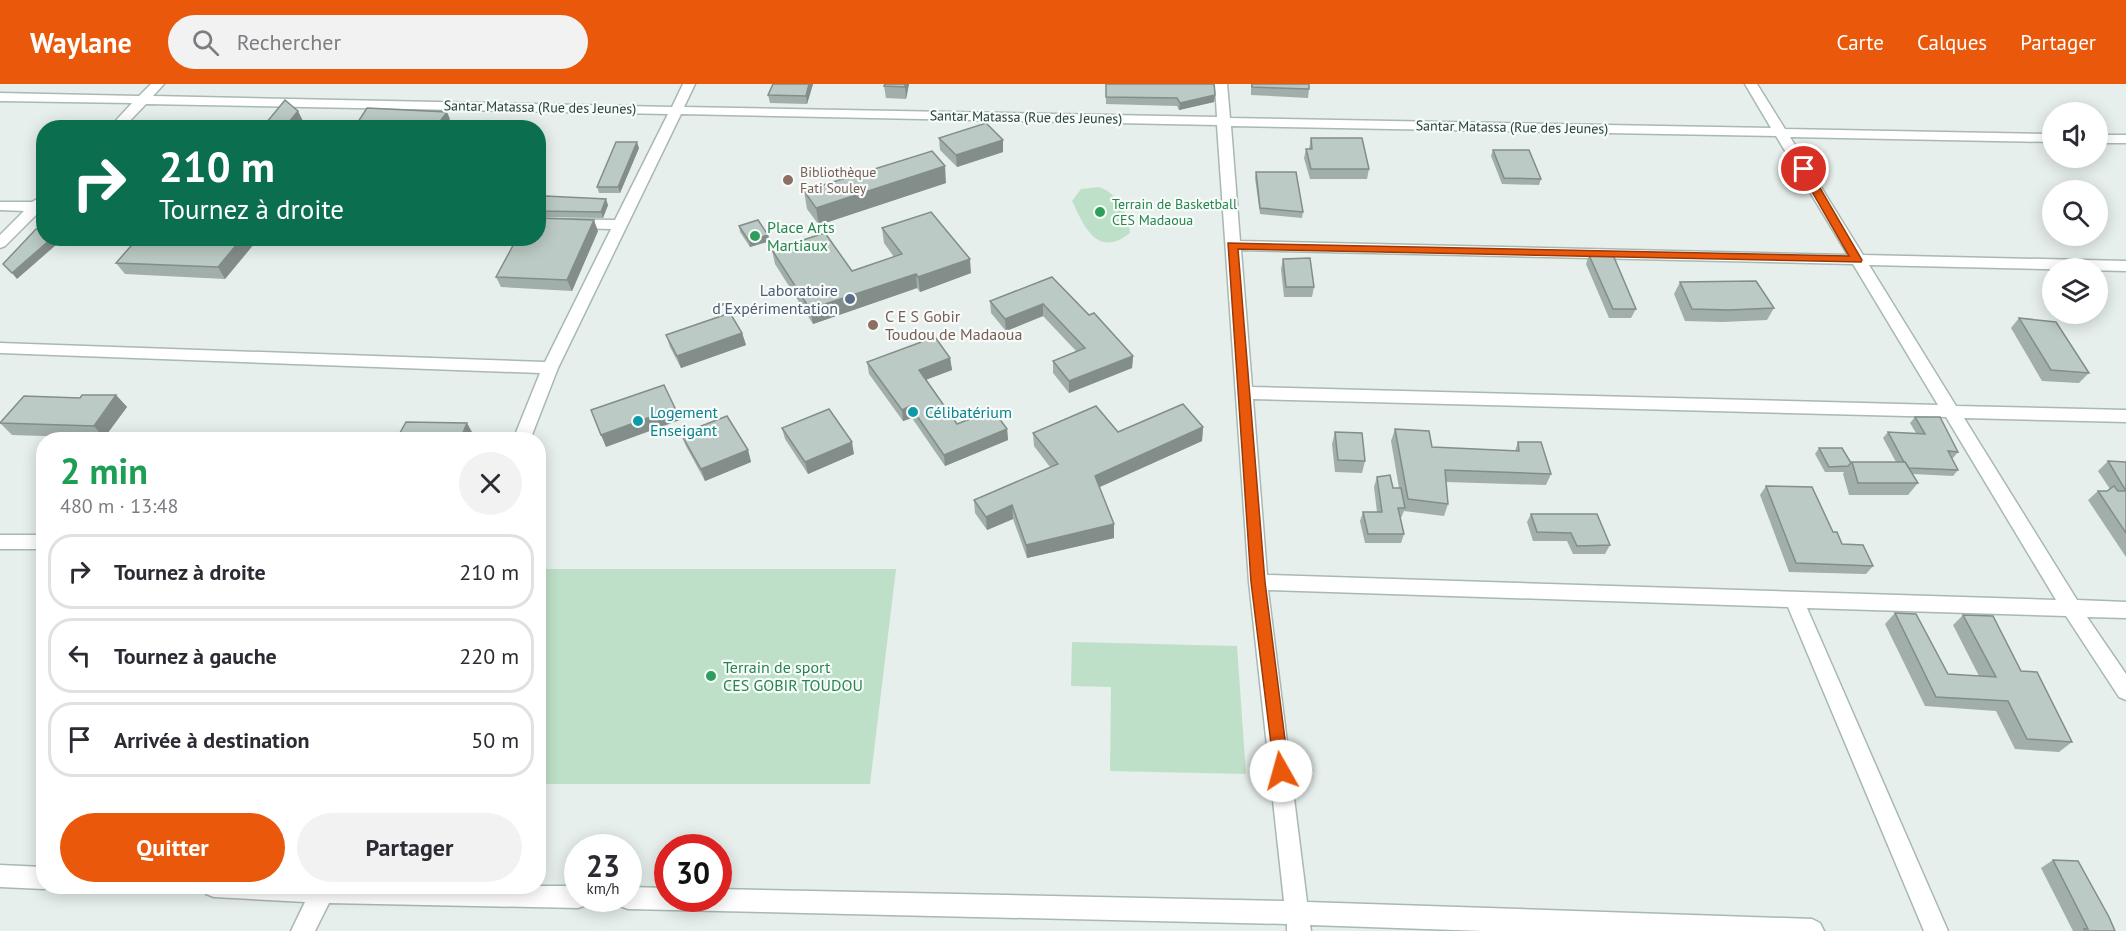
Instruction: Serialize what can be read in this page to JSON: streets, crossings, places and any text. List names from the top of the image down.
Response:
{
  "streets": {
    "street": ["Santar Matassa (Rue des Jeunes)"]
  },
  "places": [
    "Bibliothèque Fati Souley",
    "Terrain de Basketball CES Madaoua",
    "Place Arts Martiaux",
    "Laboratoire d'Expérimentation",
    "C E S Gobir Toudou de Madaoua",
    "Célibatérium",
    "Logement Enseigant",
    "Terrain de sport CES GOBIR TOUDOU"
  ],
  "page": {
    "header": "Waylane",
    "search": "Rechercher",
    "nav": ["Carte", "Calques", "Partager"],
    "turn": ["210 m", "Tournez à droite"],
    "heading": ["2 min", "480 m · 13:48"],
    "list": [
      {
        "name": "Tournez à droite",
        "value": "210 m"
      },
      {
        "name": "Tournez à gauche",
        "value": "220 m"
      },
      {
        "name": "Arrivée à destination",
        "value": "50 m"
      }
    ],
    "buttons": ["Quitter", "Partager"],
    "speed": "23 km/h",
    "limit": "30"
  }
}
